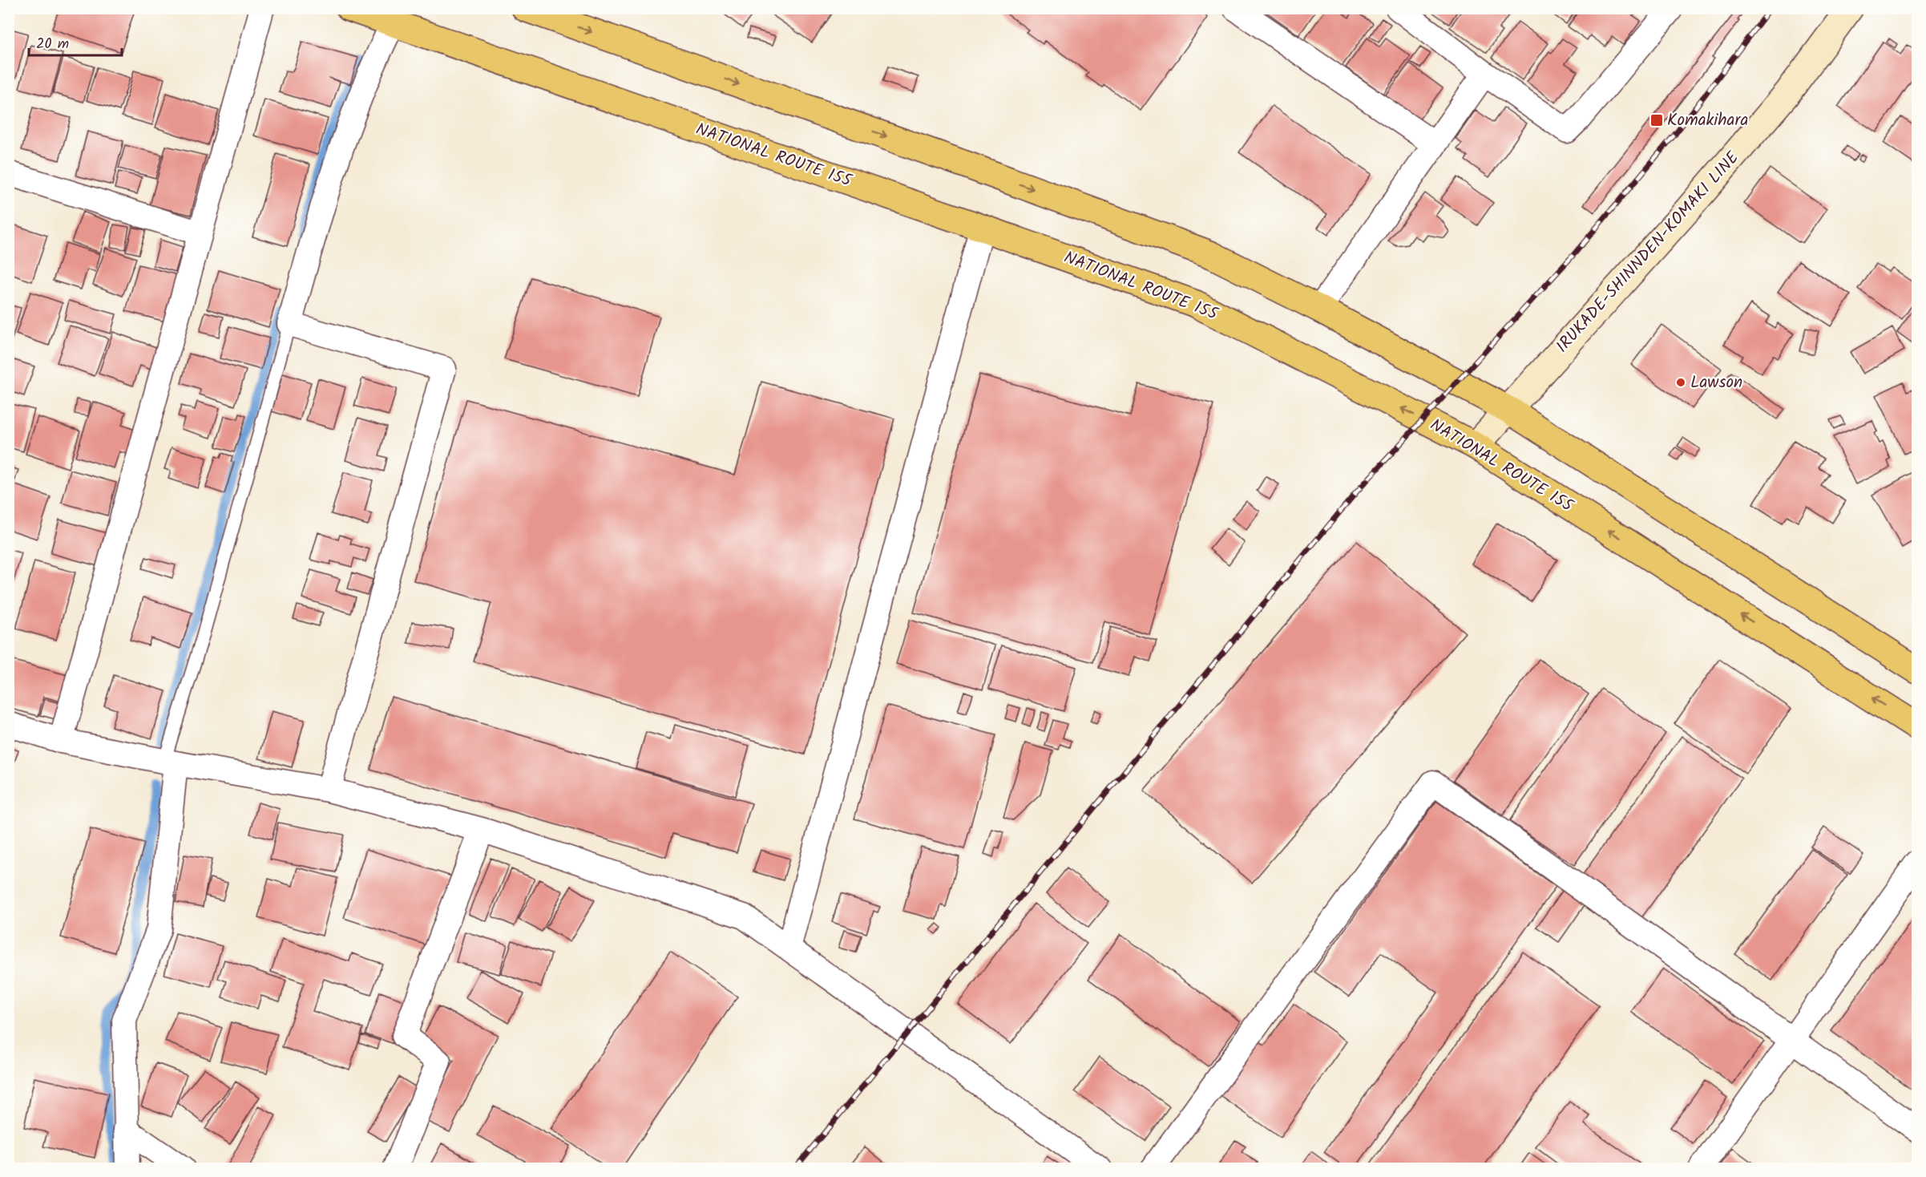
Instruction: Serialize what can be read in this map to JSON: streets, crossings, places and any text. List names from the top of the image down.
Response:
{
  "streets": {
    "highway": ["NATIONAL ROUTE 155"],
    "main road": ["IRUKADE-SHINNDEN-KOMAKI LINE"]
  },
  "crossings": [
    ["NATIONAL ROUTE 155", "IRUKADE-SHINNDEN-KOMAKI LINE"]
  ],
  "places": {
    "transit": ["Komakihara"],
    "other": ["Lawson"]
  },
  "scale_bar": "20 m"
}
